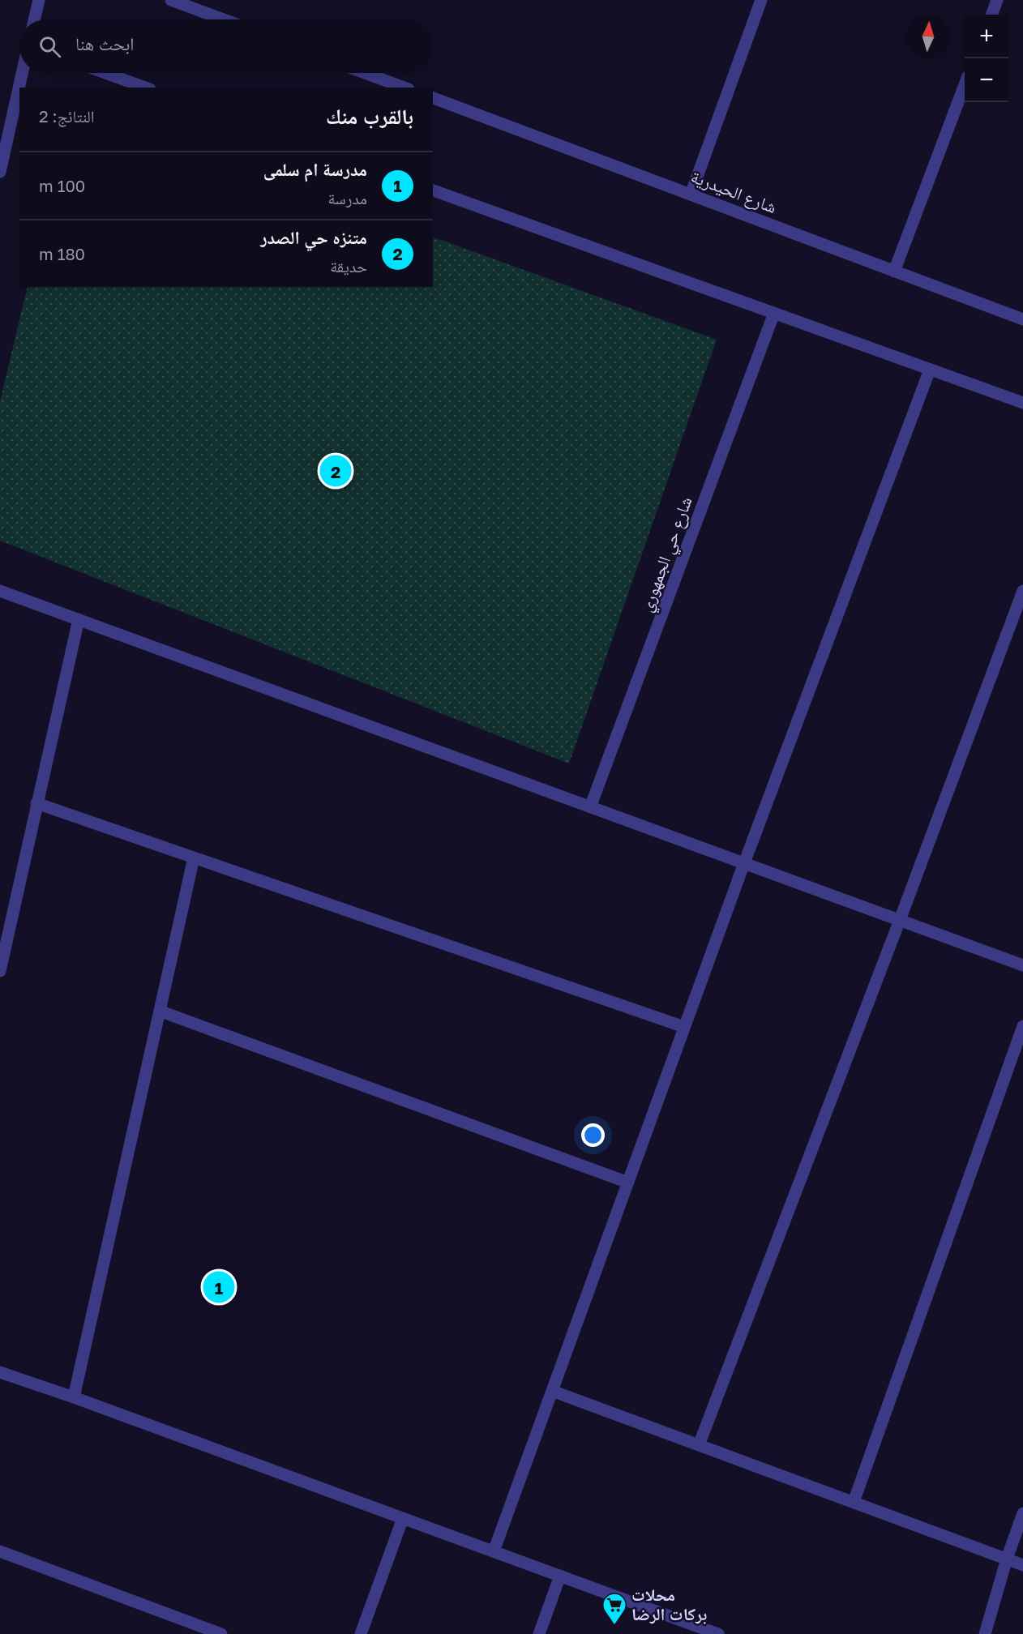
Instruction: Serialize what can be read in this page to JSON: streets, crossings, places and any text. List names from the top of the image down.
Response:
{
  "streets": {
    "street": ["شارع الحيدرية", "شارع حي الجمهوري"]
  },
  "places": {
    "supermarket": ["محلات بركات الرضا"]
  },
  "north": "top",
  "page": {
    "map_buttons": ["+", "−"],
    "search": "ابحث هنا",
    "heading": ["بالقرب منك", "النتائج: 2"],
    "list": [
      {
        "mark": "1",
        "name": "مدرسة ام سلمى",
        "note": "مدرسة",
        "value": "100 m"
      },
      {
        "mark": "2",
        "name": "متنزه حي الصدر",
        "note": "حديقة",
        "value": "180 m"
      }
    ],
    "pins": ["2", "1"]
  }
}
